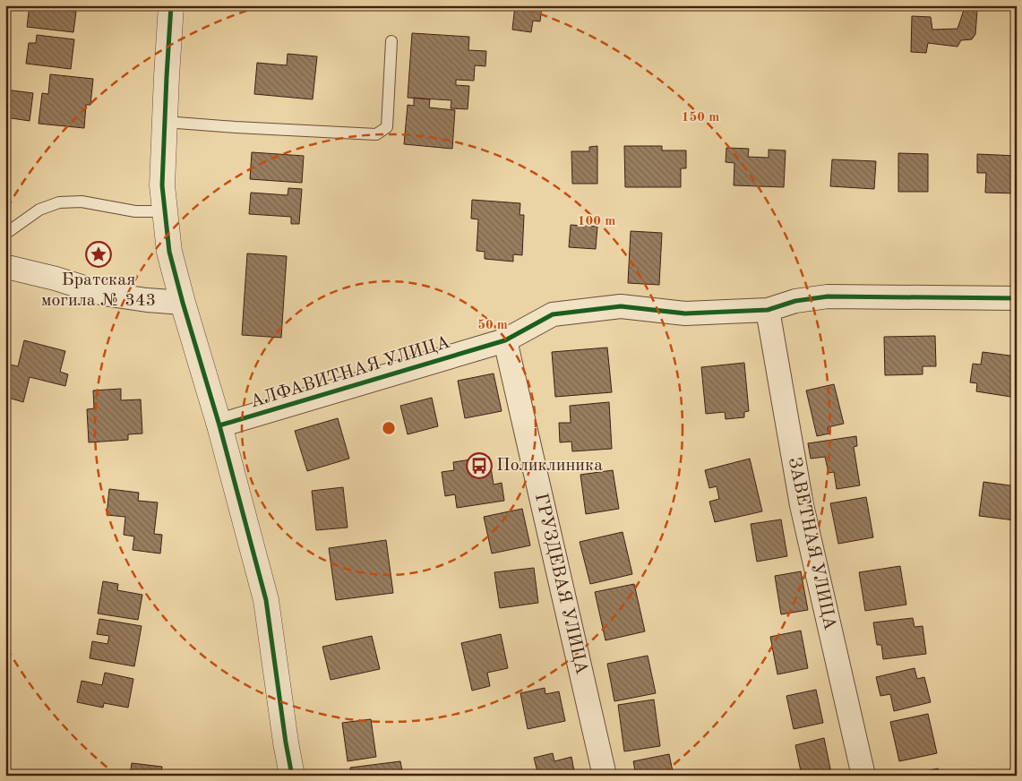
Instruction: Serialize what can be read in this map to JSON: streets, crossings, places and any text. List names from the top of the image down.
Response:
{
  "streets": {
    "street": ["АЛФАВИТНАЯ УЛИЦА", "ЗАВЕТНАЯ УЛИЦА", "ГРУЗДЕВАЯ УЛИЦА"]
  },
  "crossings": [
    ["АЛФАВИТНАЯ УЛИЦА", "ЗАВЕТНАЯ УЛИЦА"],
    ["АЛФАВИТНАЯ УЛИЦА", "ГРУЗДЕВАЯ УЛИЦА"]
  ],
  "places": {
    "place": ["Братская могила № 343"],
    "bus stop": ["Поликлиника"]
  },
  "rings": ["150 m", "100 m", "50 m"]
}
